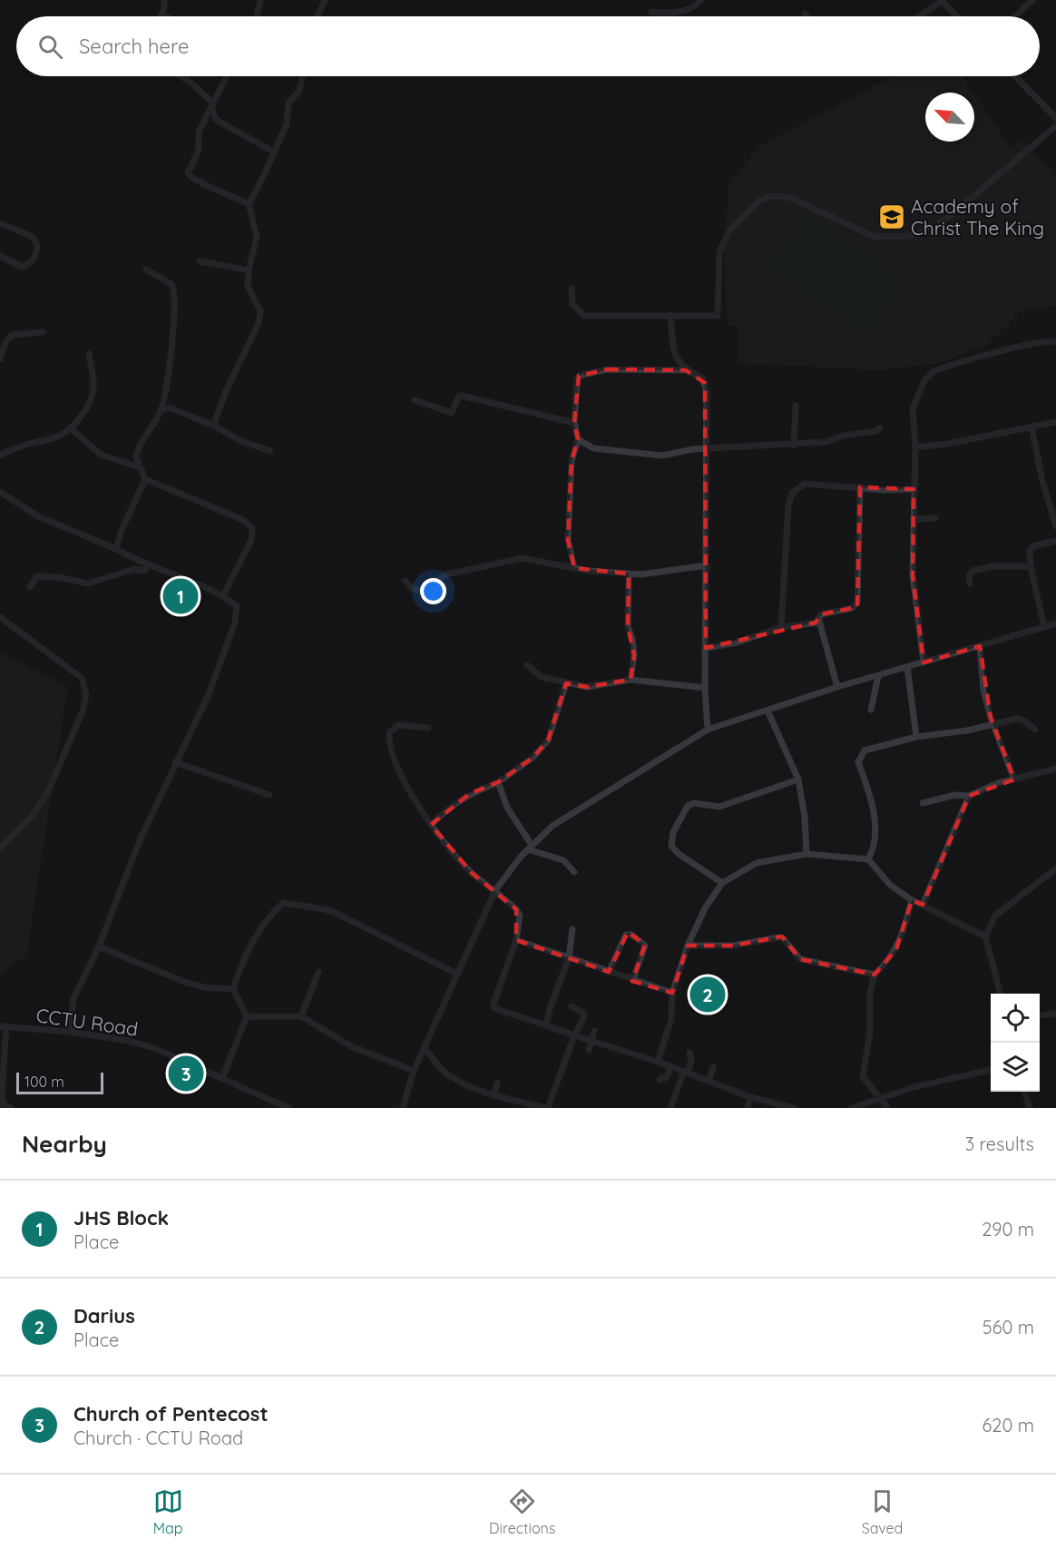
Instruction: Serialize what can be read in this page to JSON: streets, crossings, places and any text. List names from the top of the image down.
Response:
{
  "streets": {
    "street": ["CCTU Road"]
  },
  "places": {
    "school or university": ["Academy of Christ The King"]
  },
  "scale_bar": "100 m",
  "north": "top left",
  "page": {
    "search": "Search here",
    "pins": ["1", "2", "3"],
    "scale": "100 m",
    "heading": ["Nearby", "3 results"],
    "list": [
      {
        "mark": "1",
        "name": "JHS Block",
        "note": "Place",
        "value": "290 m"
      },
      {
        "mark": "2",
        "name": "Darius",
        "note": "Place",
        "value": "560 m"
      },
      {
        "mark": "3",
        "name": "Church of Pentecost",
        "note": "Church · CCTU Road",
        "value": "620 m"
      }
    ],
    "nav": ["Map", "Directions", "Saved"]
  }
}
